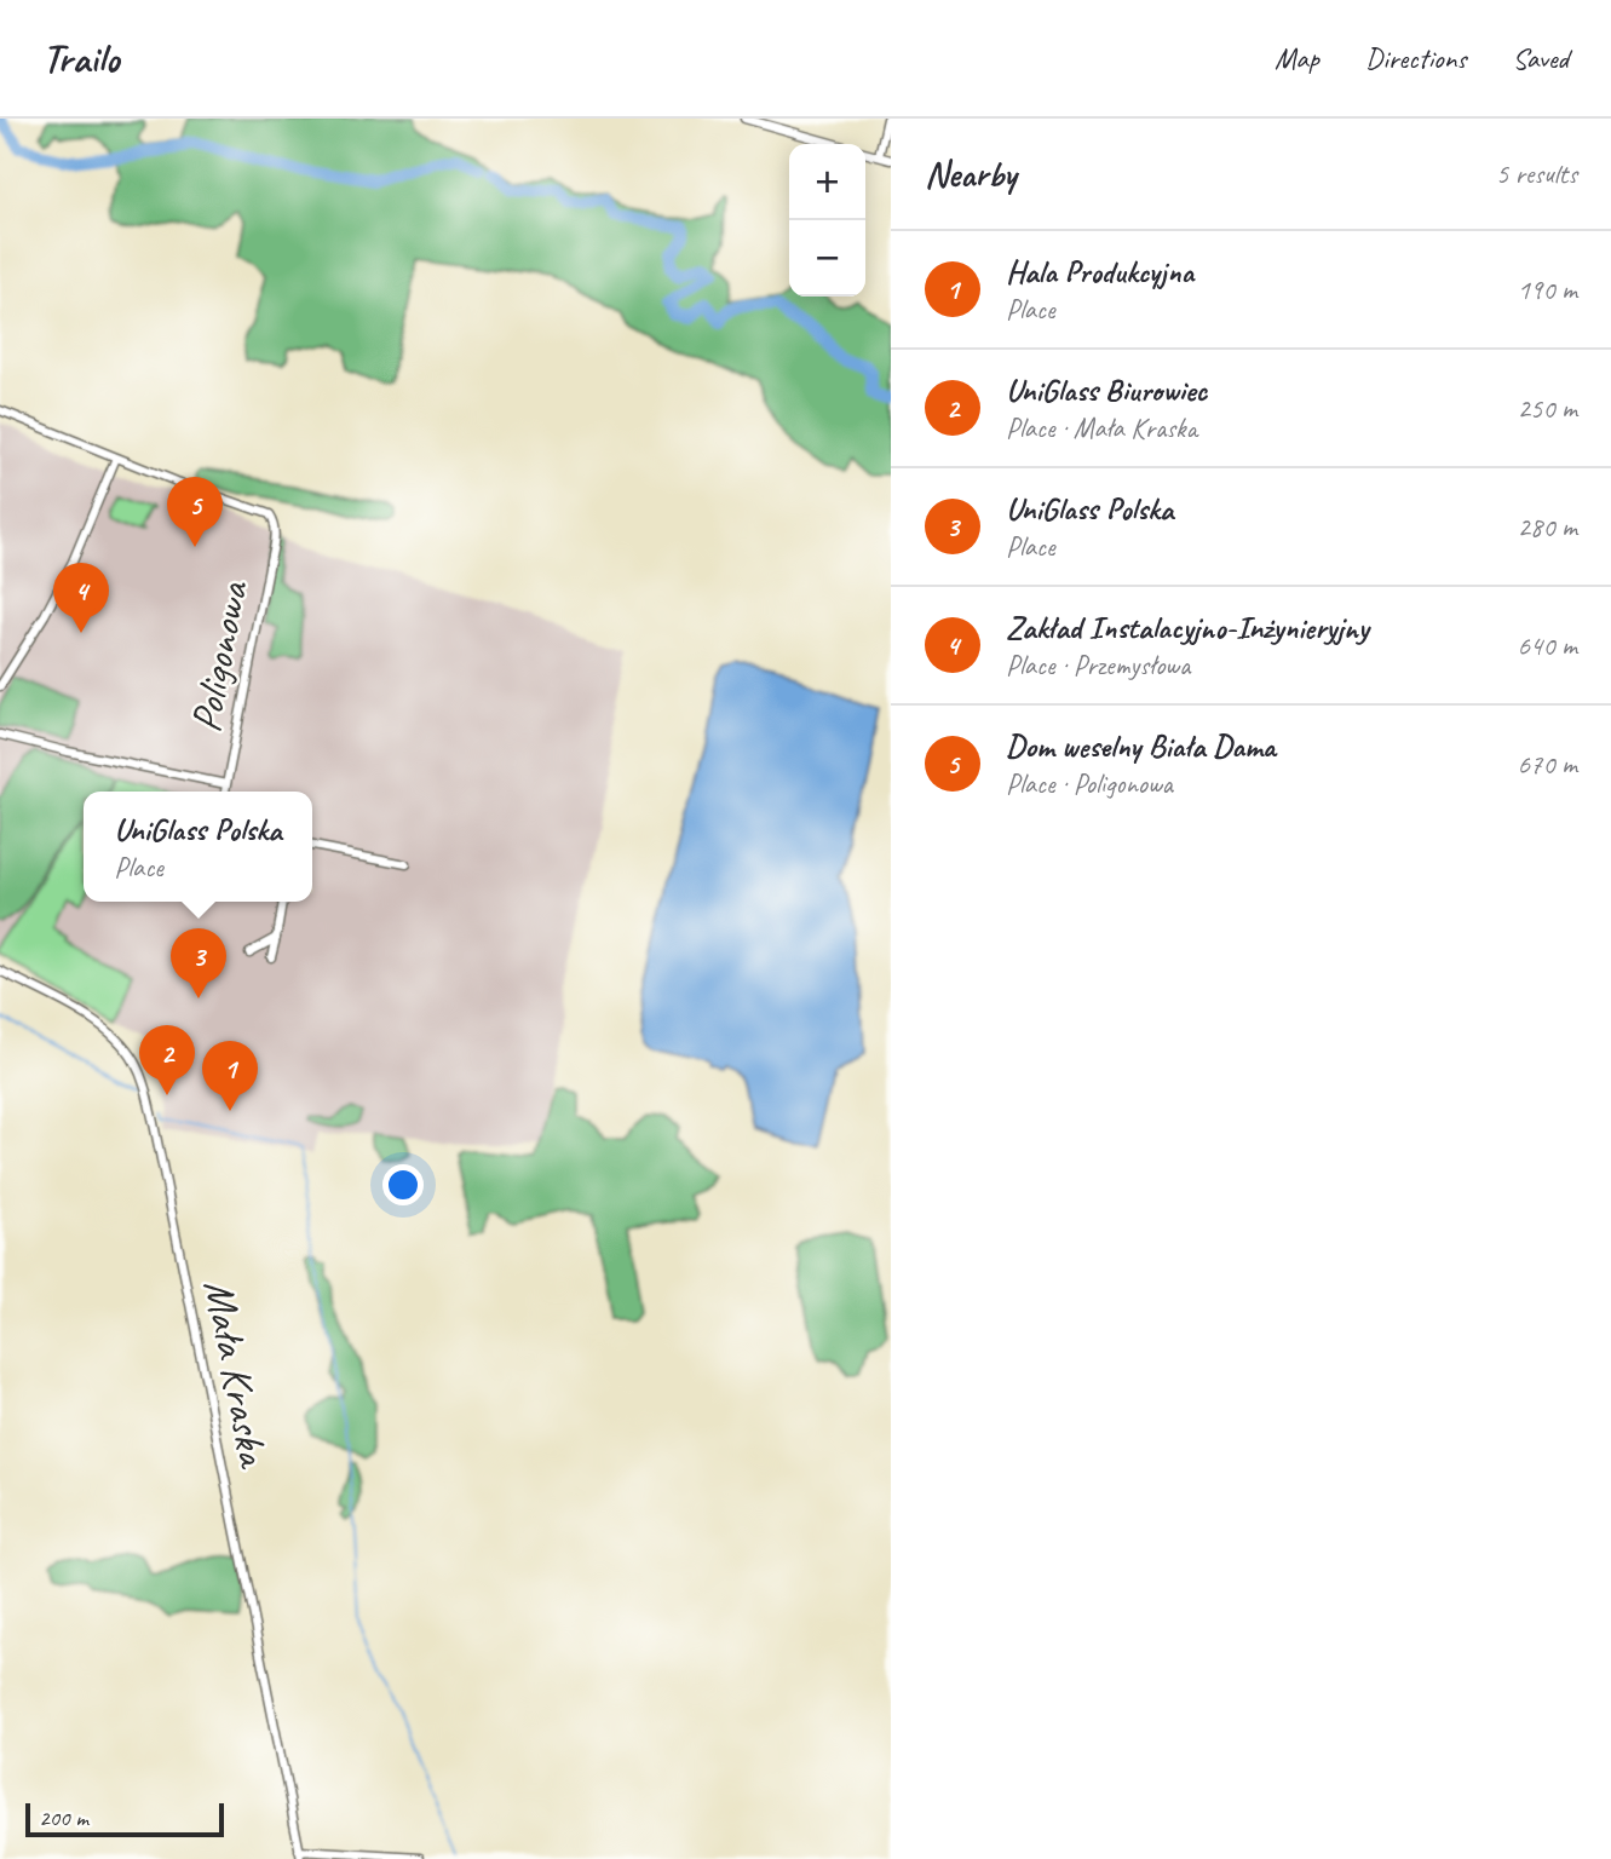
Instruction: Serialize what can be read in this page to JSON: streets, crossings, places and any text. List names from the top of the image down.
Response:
{
  "streets": {
    "street": ["Poligonowa", "Mała Kraska"]
  },
  "scale_bar": "200 m",
  "page": {
    "header": "Trailo",
    "nav": ["Map", "Directions", "Saved"],
    "heading": ["Nearby", "5 results"],
    "map_buttons": ["+", "−"],
    "list": [
      {
        "mark": "1",
        "name": "Hala Produkcyjna",
        "note": "Place",
        "value": "190 m"
      },
      {
        "mark": "2",
        "name": "UniGlass Biurowiec",
        "note": "Place · Mała Kraska",
        "value": "250 m"
      },
      {
        "mark": "3",
        "name": "UniGlass Polska",
        "note": "Place",
        "value": "280 m"
      },
      {
        "mark": "4",
        "name": "Zakład Instalacyjno-Inżynieryjny",
        "note": "Place · Przemysłowa",
        "value": "640 m"
      },
      {
        "mark": "5",
        "name": "Dom weselny Biała Dama",
        "note": "Place · Poligonowa",
        "value": "670 m"
      }
    ],
    "pins": [
      "5",
      "4",
      "3",
      "2",
      "1"
    ],
    "popup": ["UniGlass Polska", "Place"],
    "scale": "200 m"
  }
}
